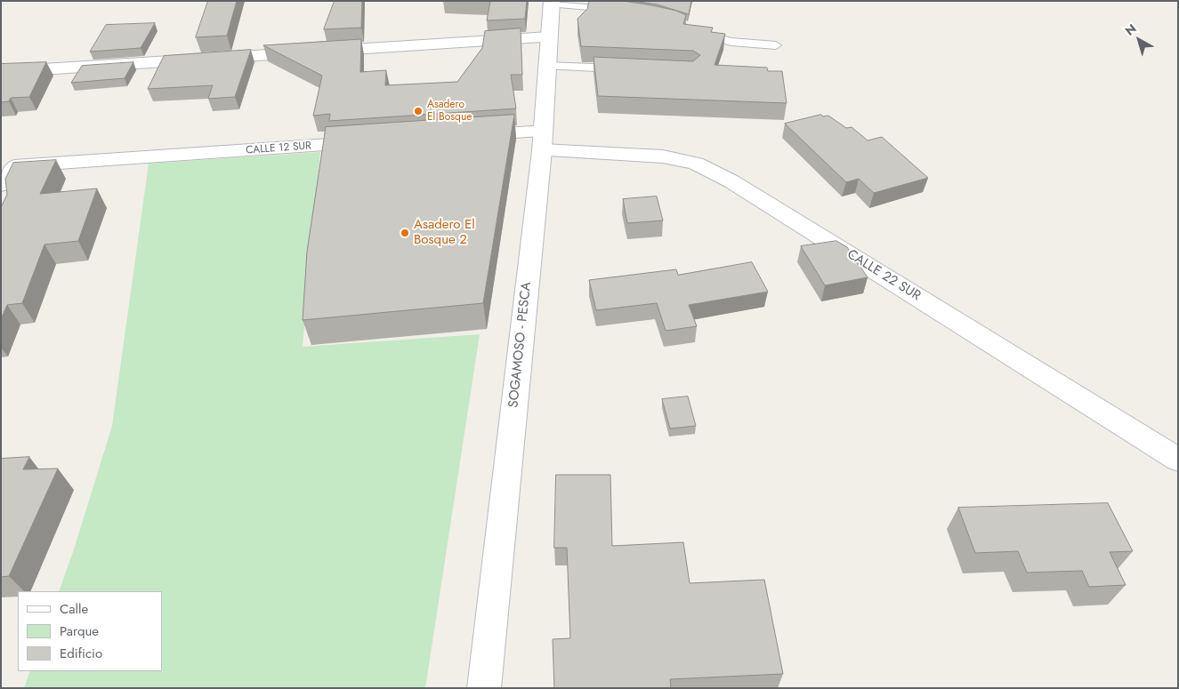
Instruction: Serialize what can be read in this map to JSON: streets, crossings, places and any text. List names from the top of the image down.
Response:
{
  "streets": {
    "street": ["CALLE 12 SUR", "CALLE 22 SUR", "SOGAMOSO - PESCA"]
  },
  "crossings": [
    ["CALLE 22 SUR", "SOGAMOSO - PESCA"]
  ],
  "places": ["Asadero El Bosque", "Asadero El Bosque 2"],
  "legend": ["Calle", "Parque", "Edificio"],
  "north": "top left"
}
